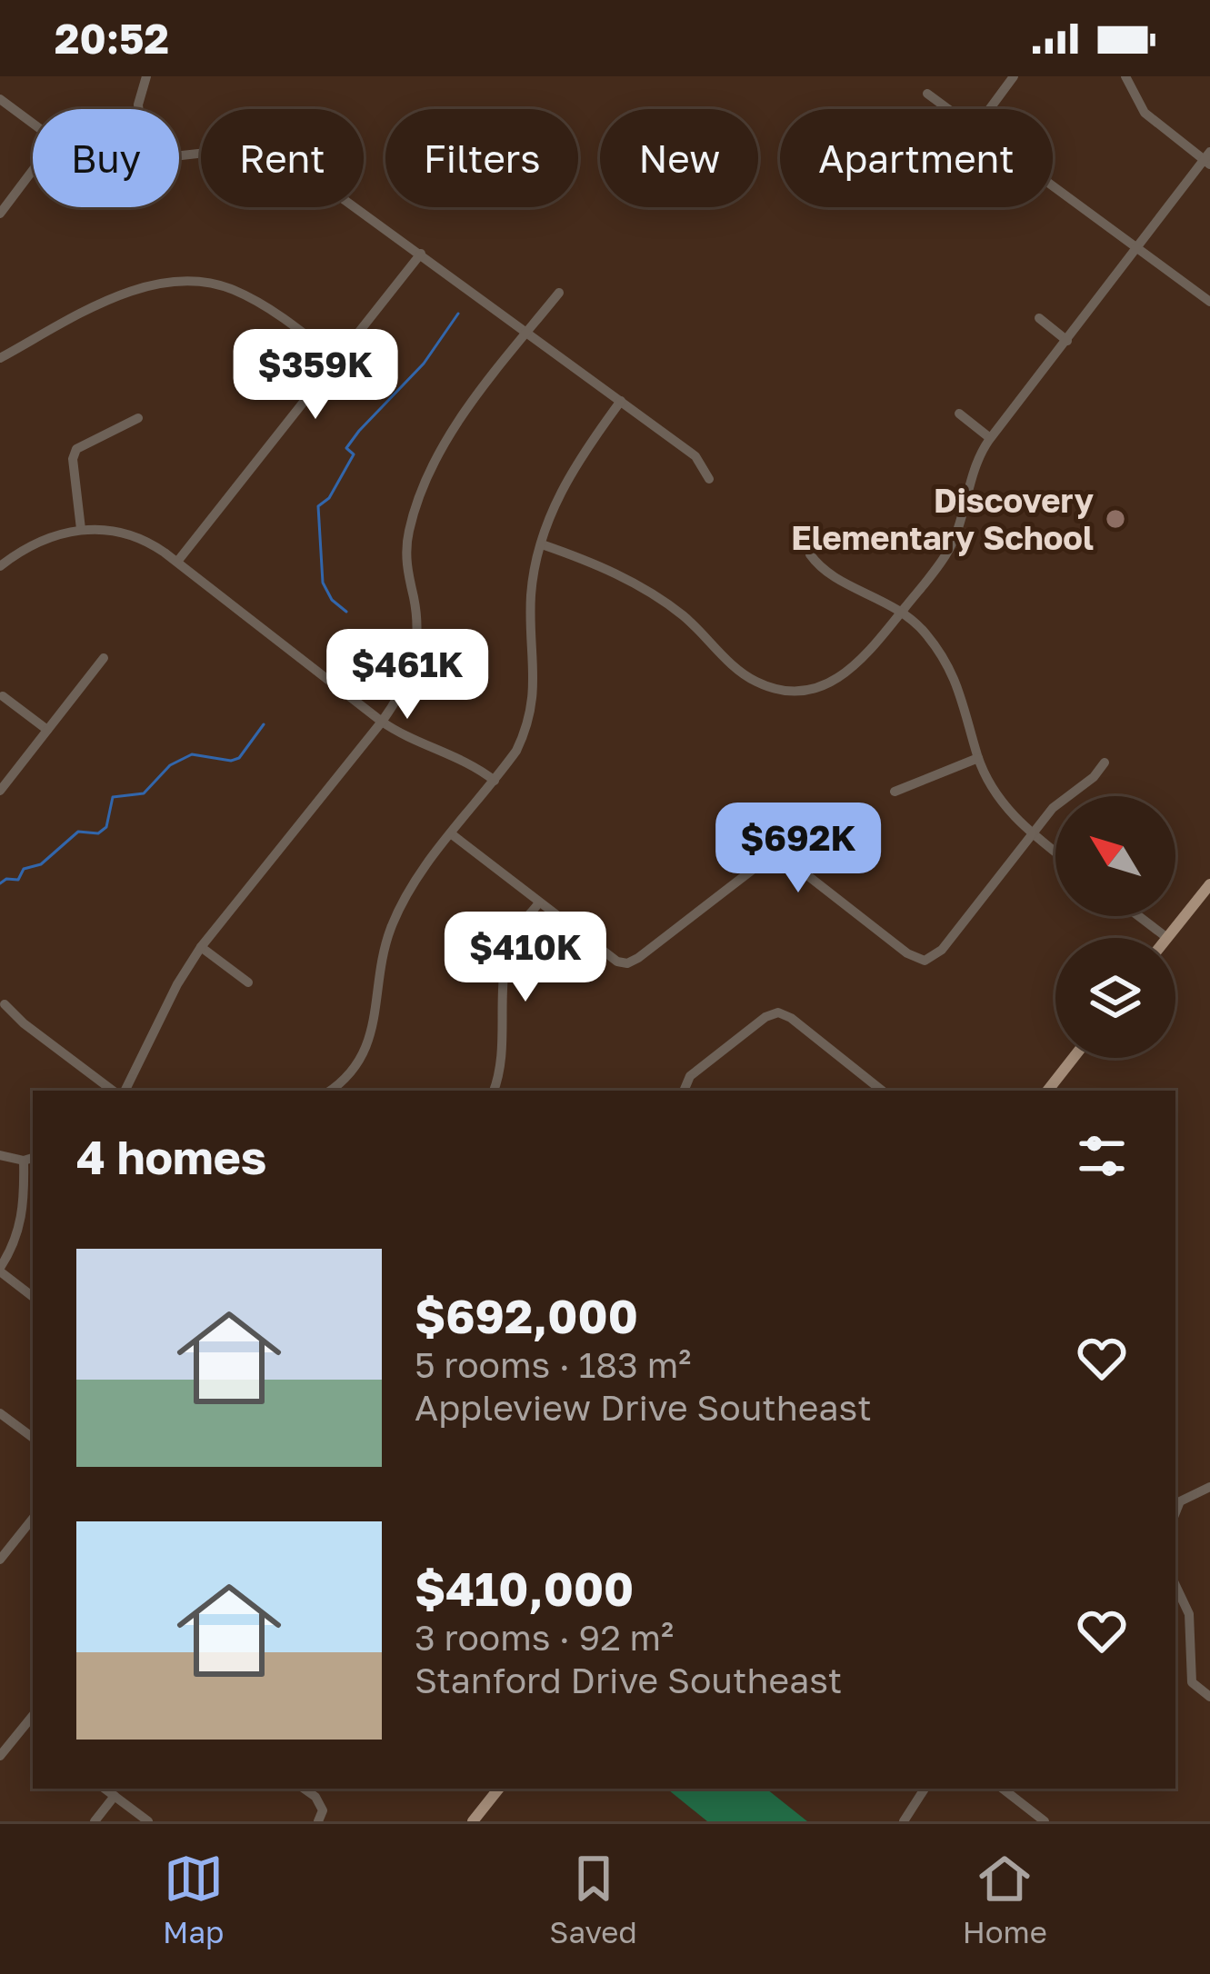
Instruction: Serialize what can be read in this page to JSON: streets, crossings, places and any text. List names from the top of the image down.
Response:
{
  "places": ["Discovery Elementary School"],
  "north": "top left",
  "page": {
    "status": "20:52",
    "chip": [
      "Buy",
      "Rent",
      "Filters",
      "New",
      "Apartment"
    ],
    "price": [
      "$359K",
      "$461K",
      "$692K",
      "$410K"
    ],
    "heading": "4 homes",
    "list": [
      {
        "name": "$692,000",
        "note": "5 rooms · 183 m² · Appleview Drive Southeast"
      },
      {
        "name": "$410,000",
        "note": "3 rooms · 92 m² · Stanford Drive Southeast"
      }
    ],
    "tabs": ["Map", "Saved", "Home"]
  }
}
